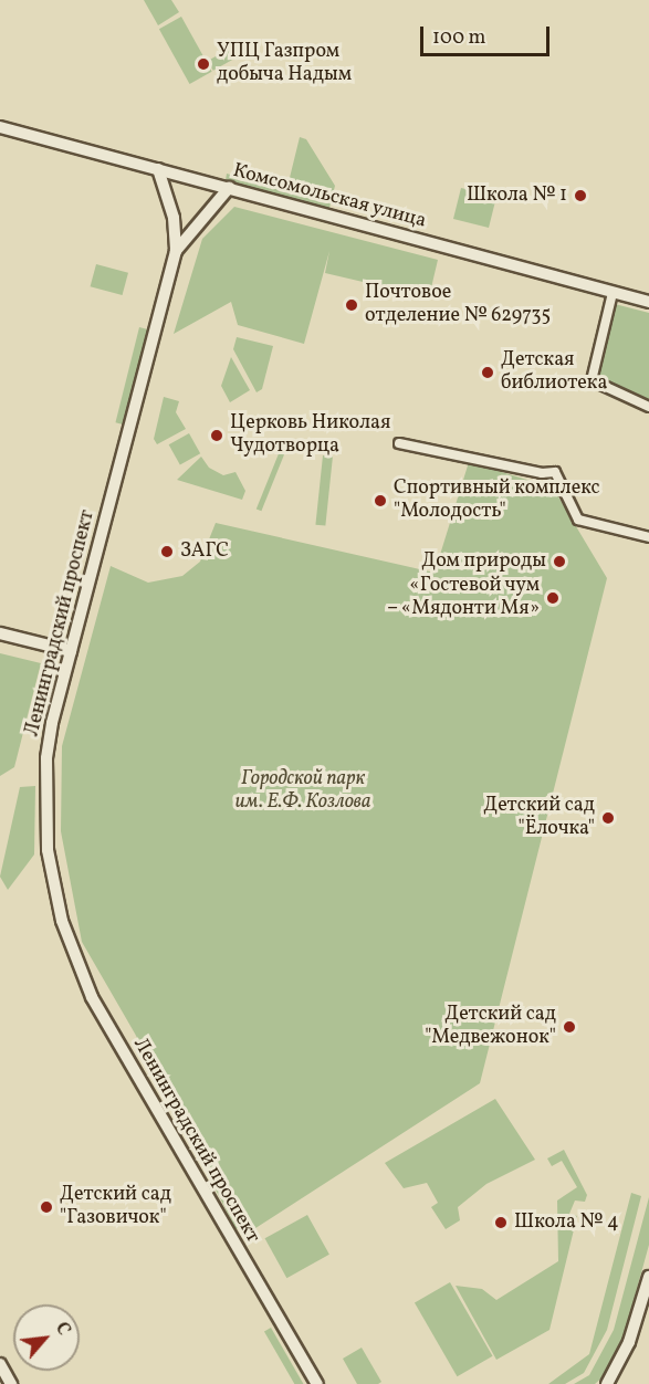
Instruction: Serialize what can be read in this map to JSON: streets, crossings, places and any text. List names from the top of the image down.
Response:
{
  "streets": {
    "street": ["Комсомольская улица", "Ленинградский проспект"]
  },
  "parks": ["Городской парк им. Е.Ф. Козлова"],
  "places": [
    "УПЦ Газпром добыча Надым",
    "Школа № 1",
    "Почтовое отделение № 629735",
    "Детская библиотека",
    "Церковь Николая Чудотворца",
    "Спортивный комплекс \"Молодость\"",
    "ЗАГС",
    "Дом природы",
    "«Гостевой чум – «Мядонти Мя»",
    "Детский сад \"Ёлочка\"",
    "Детский сад \"Медвежонок\"",
    "Детский сад \"Газовичок\"",
    "Школа № 4"
  ],
  "scale_bar": "100 m",
  "north": "top right"
}
